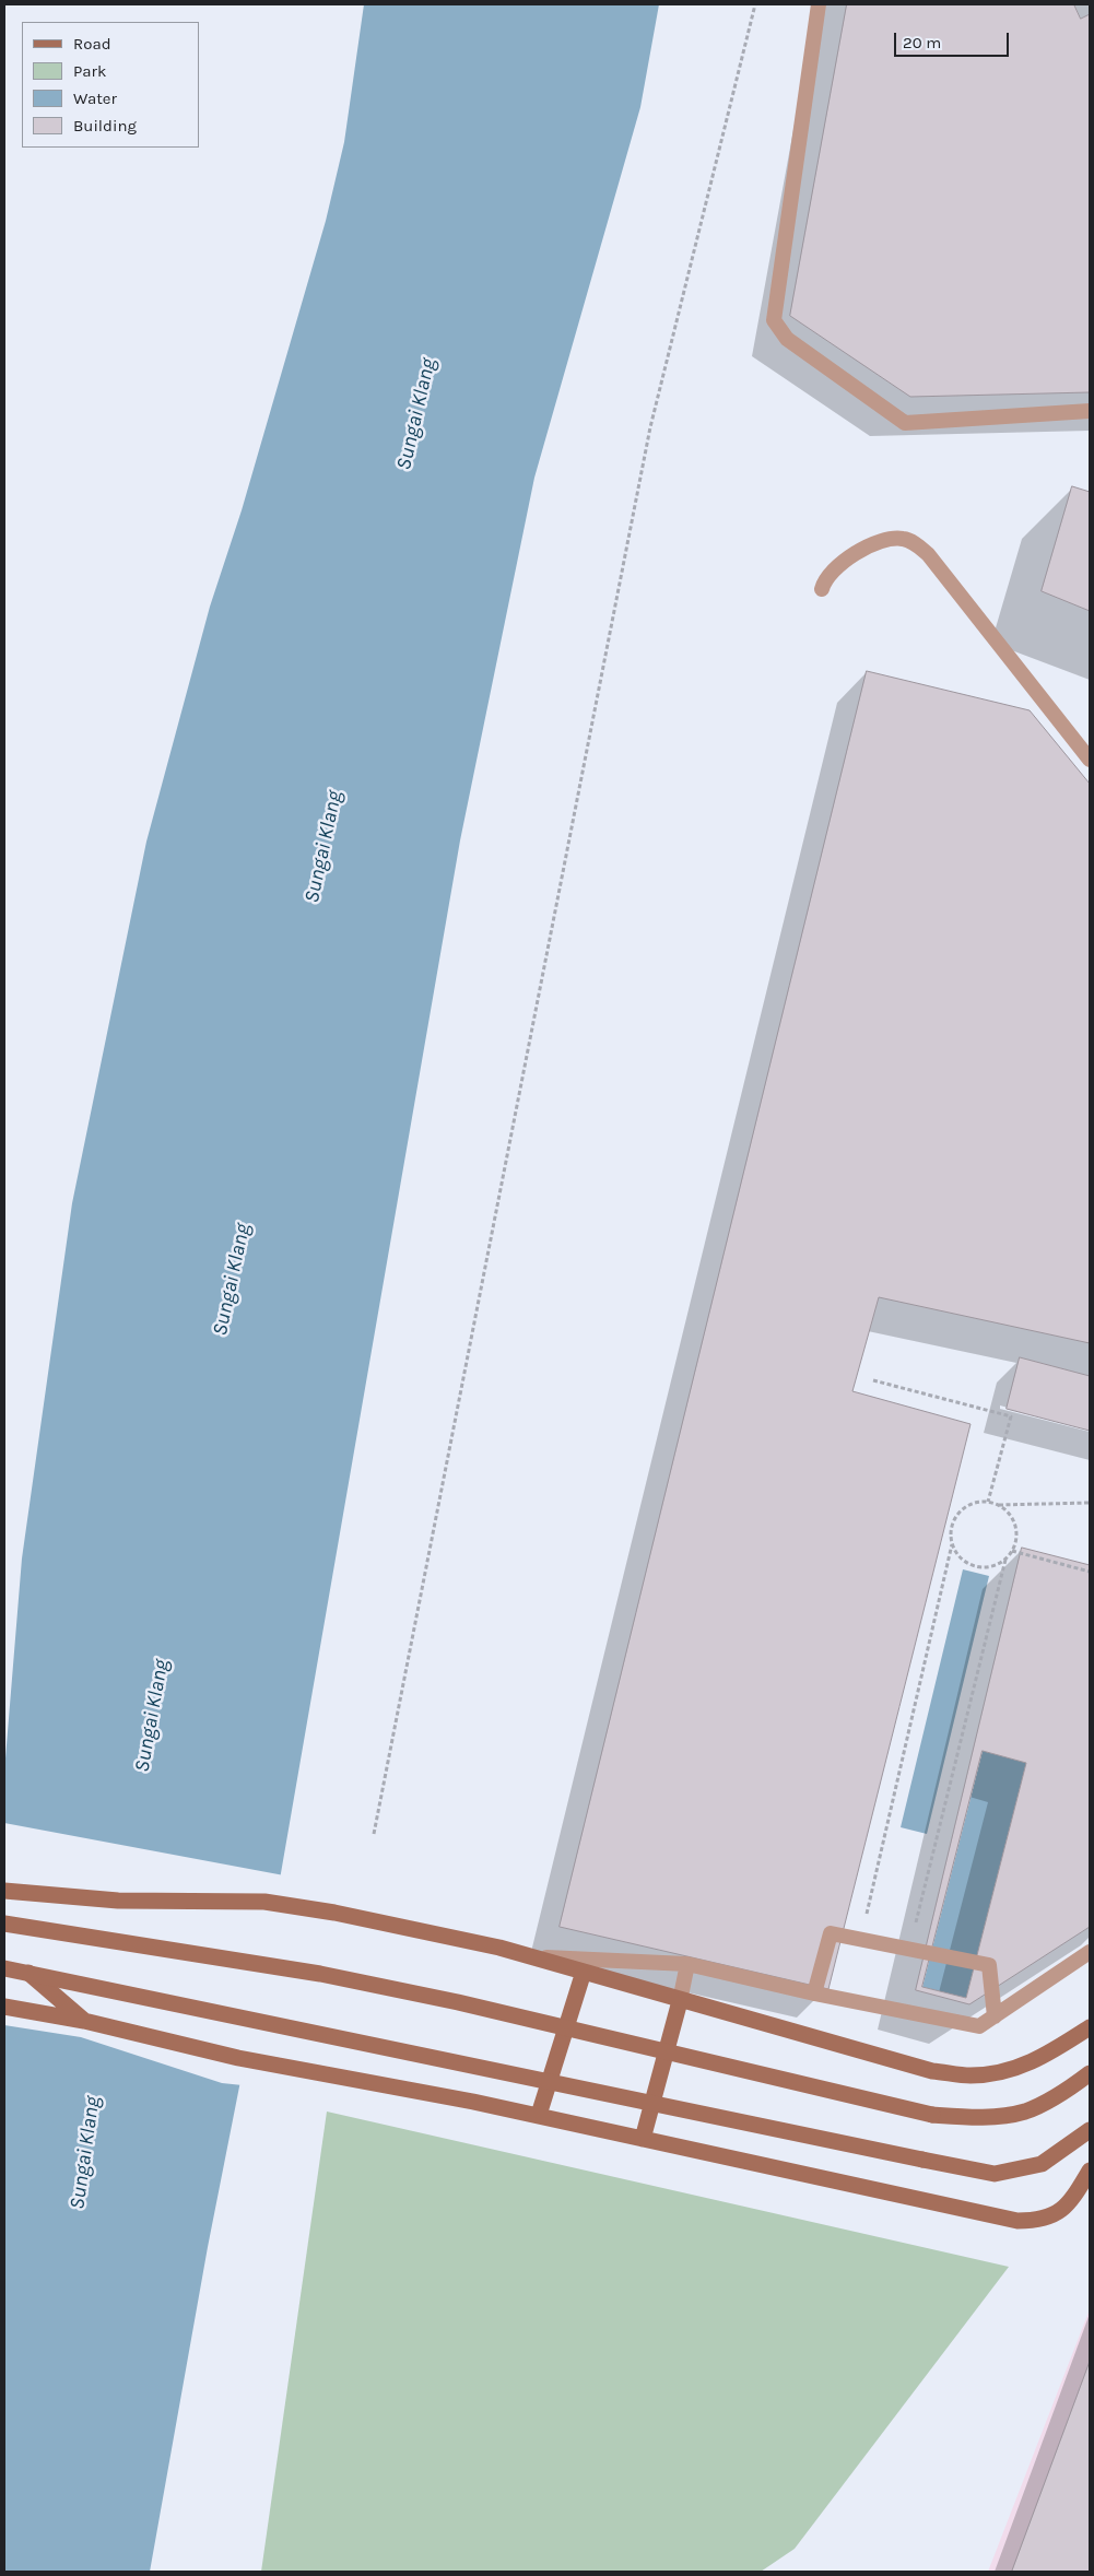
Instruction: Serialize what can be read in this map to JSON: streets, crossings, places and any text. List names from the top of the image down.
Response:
{
  "water": ["Sungai Klang"],
  "legend": [
    "Road",
    "Park",
    "Water",
    "Building"
  ],
  "scale_bar": "20 m"
}
